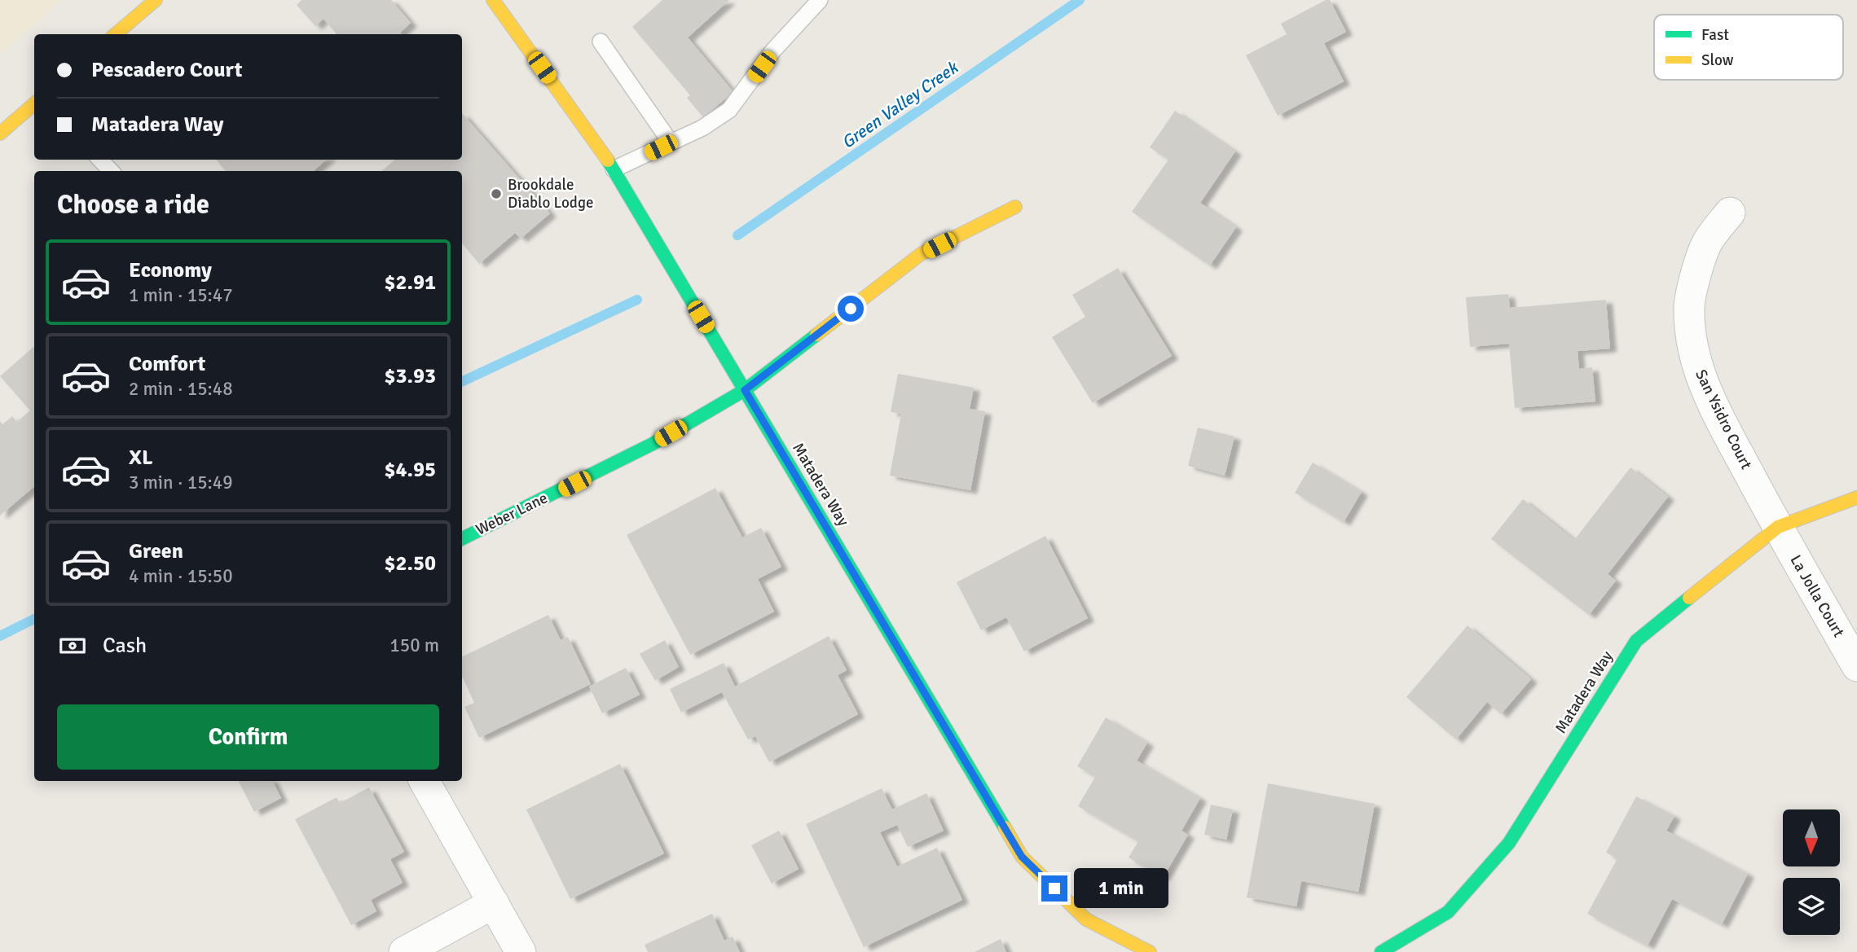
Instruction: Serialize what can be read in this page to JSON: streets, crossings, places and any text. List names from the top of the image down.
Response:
{
  "streets": {
    "street": [
      "San Ysidro Court",
      "Matadera Way",
      "Weber Lane",
      "La Jolla Court"
    ]
  },
  "crossings": [
    ["San Ysidro Court", "Matadera Way"],
    ["San Ysidro Court", "La Jolla Court"],
    ["Matadera Way", "Weber Lane"],
    ["Matadera Way", "La Jolla Court"]
  ],
  "water": ["Green Valley Creek"],
  "places": ["Brookdale Diablo Lodge"],
  "legend": ["Fast", "Slow"],
  "north": "bottom",
  "page": {
    "banner": ["Pescadero Court", "Matadera Way"],
    "heading": "Choose a ride",
    "list": [
      {
        "name": "Economy",
        "note": "1 min · 15:47",
        "value": "$2.91"
      },
      {
        "name": "Comfort",
        "note": "2 min · 15:48",
        "value": "$3.93"
      },
      {
        "name": "XL",
        "note": "3 min · 15:49",
        "value": "$4.95"
      },
      {
        "name": "Green",
        "note": "4 min · 15:50",
        "value": "$2.50"
      }
    ],
    "pay": ["Cash", "150 m"],
    "buttons": "Confirm",
    "bubble": "1 min"
  }
}
